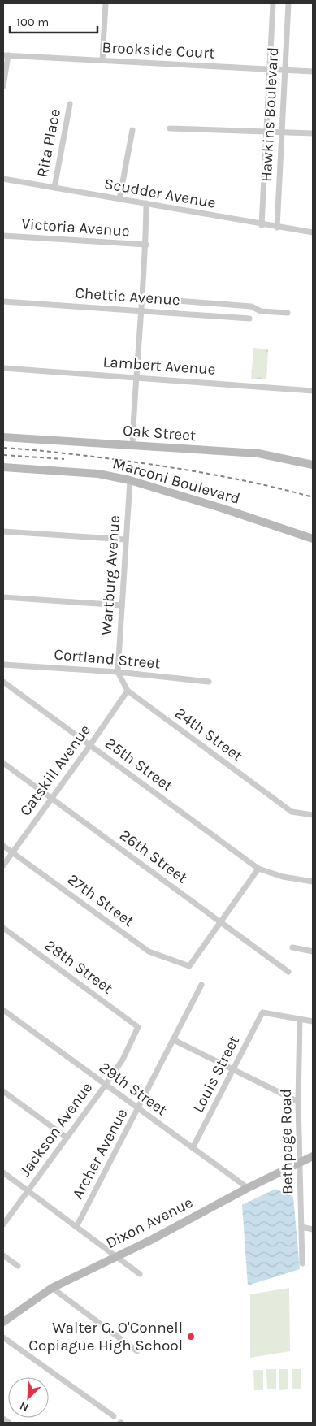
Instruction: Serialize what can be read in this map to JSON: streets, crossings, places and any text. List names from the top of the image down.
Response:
{
  "streets": {
    "main road": ["Oak Street", "Marconi Boulevard", "Dixon Avenue"],
    "street": [
      "Brookside Court",
      "Hawkins Boulevard",
      "Rita Place",
      "Scudder Avenue",
      "Victoria Avenue",
      "Chettic Avenue",
      "Lambert Avenue",
      "Wartburg Avenue",
      "Cortland Street",
      "24th Street",
      "25th Street",
      "Catskill Avenue",
      "26th Street",
      "27th Street",
      "28th Street",
      "Louis Street",
      "29th Street",
      "Jackson Avenue",
      "Bethpage Road",
      "Archer Avenue"
    ]
  },
  "crossings": [
    ["Brookside Court", "Hawkins Boulevard"],
    ["Hawkins Boulevard", "Scudder Avenue"],
    ["Rita Place", "Scudder Avenue"],
    ["Marconi Boulevard", "Wartburg Avenue"],
    ["Wartburg Avenue", "Cortland Street"],
    ["Wartburg Avenue", "24th Street"],
    ["Cortland Street", "24th Street"],
    ["24th Street", "Catskill Avenue"],
    ["25th Street", "Catskill Avenue"],
    ["Catskill Avenue", "26th Street"],
    ["Catskill Avenue", "27th Street"],
    ["26th Street", "27th Street"],
    ["28th Street", "Jackson Avenue"],
    ["Louis Street", "29th Street"],
    ["Louis Street", "Bethpage Road"],
    ["29th Street", "Jackson Avenue"],
    ["29th Street", "Archer Avenue"],
    ["29th Street", "Dixon Avenue"],
    ["Bethpage Road", "Dixon Avenue"]
  ],
  "places": ["Walter G. O'Connell Copiague High School"],
  "scale_bar": "100 m",
  "north": "bottom left"
}
